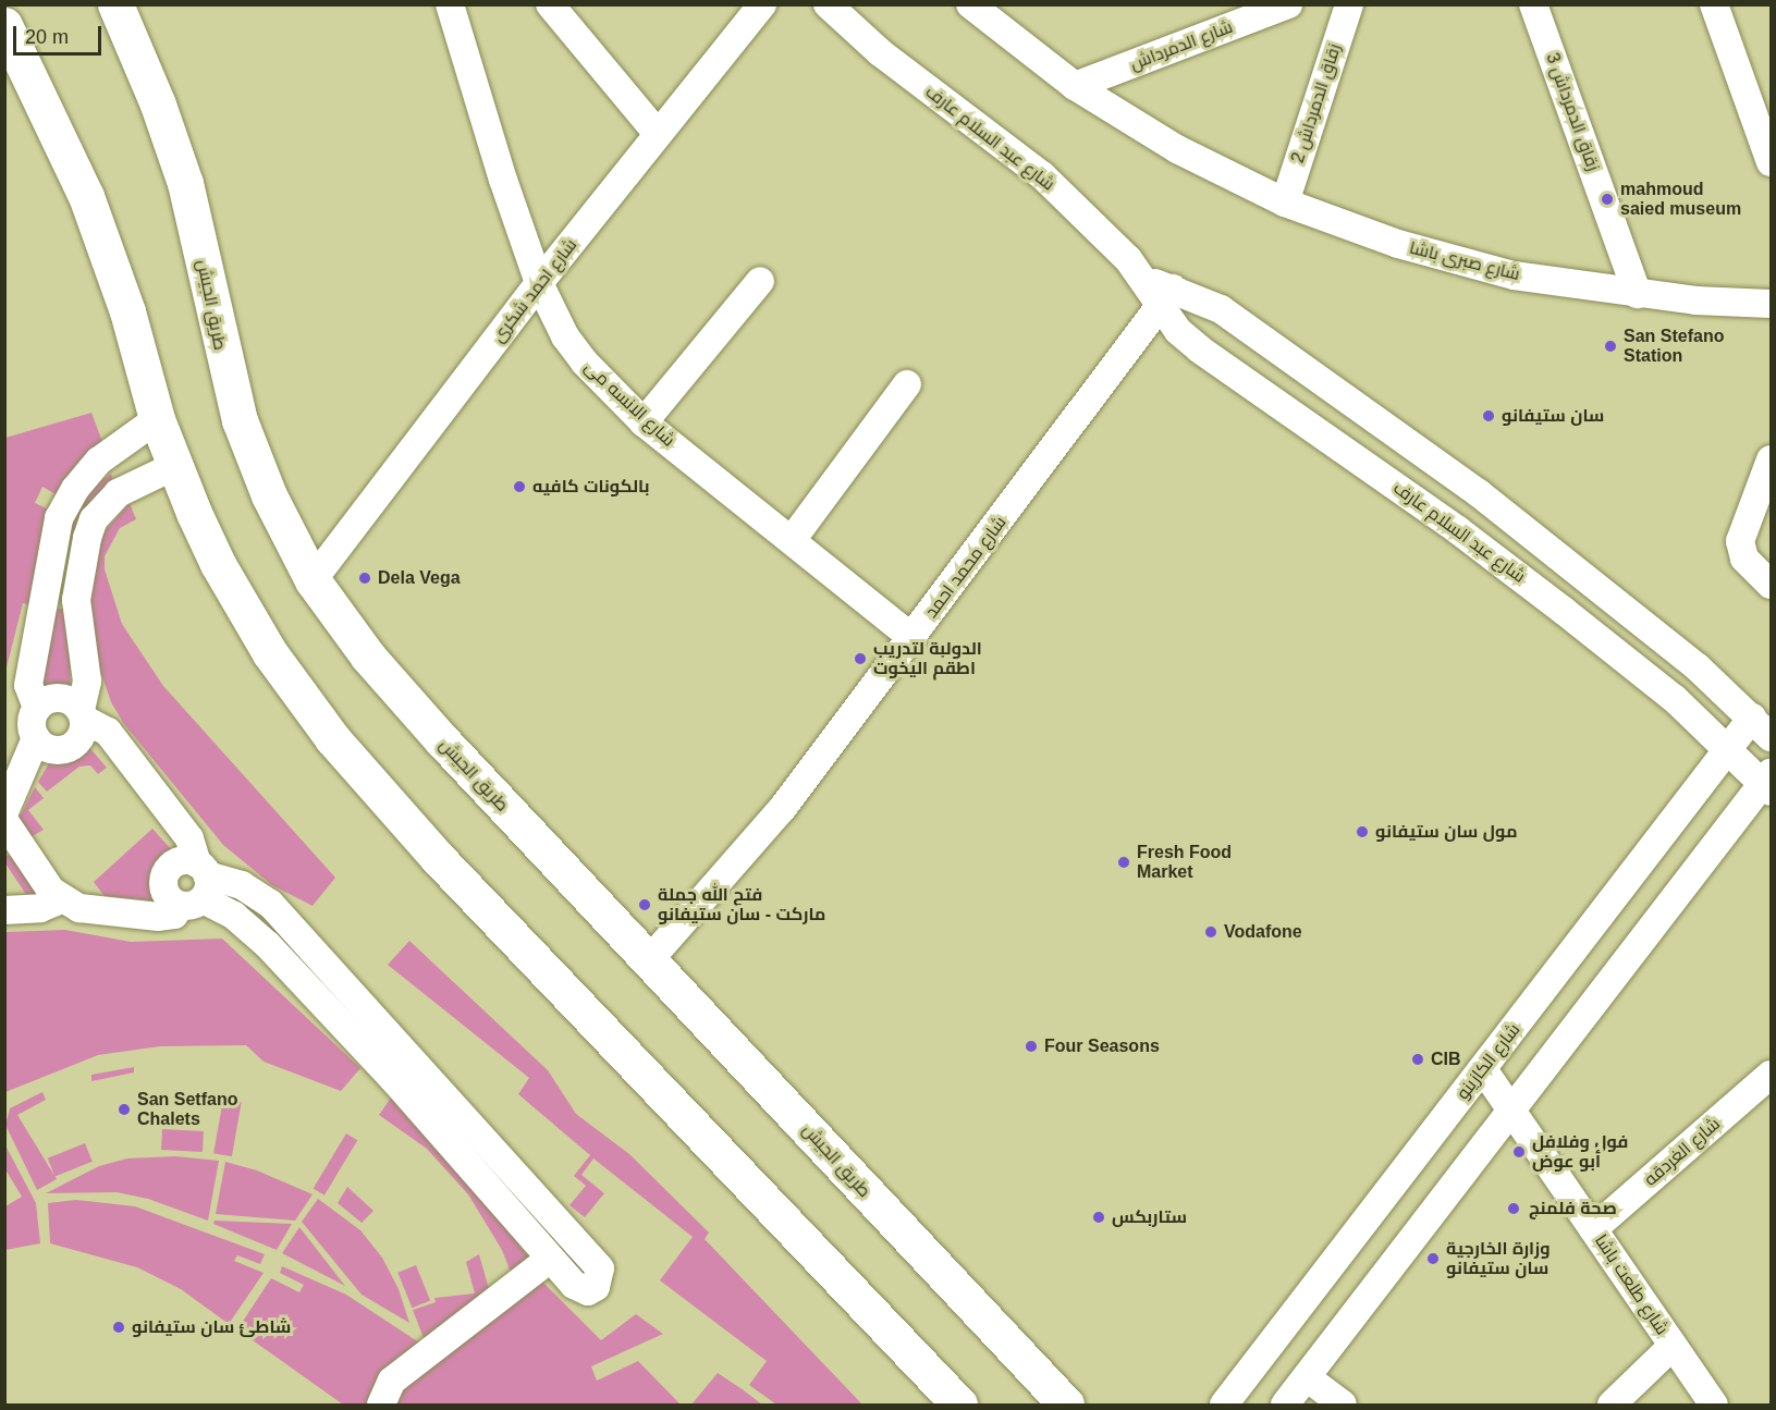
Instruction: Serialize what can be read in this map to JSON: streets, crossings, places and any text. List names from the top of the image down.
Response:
{
  "streets": {
    "highway": ["طريق الجيش"],
    "street": [
      "شارع الدمرداش",
      "زقاق الدمرداش 2",
      "زقاق الدمرداش 3",
      "شارع عبد السلام عارف",
      "شارع صبرى باشا",
      "شارع احمد شكرى",
      "شارع الانسه مى",
      "شارع محمد احمد",
      "شارع الكازينو",
      "شارع الغردقه",
      "شارع طلعت باشا"
    ]
  },
  "crossings": [
    ["شارع الدمرداش", "شارع صبرى باشا"],
    ["زقاق الدمرداش 2", "شارع صبرى باشا"],
    ["زقاق الدمرداش 3", "شارع صبرى باشا"],
    ["شارع عبد السلام عارف", "شارع محمد احمد"],
    ["شارع عبد السلام عارف", "شارع الكازينو"],
    ["شارع احمد شكرى", "طريق الجيش"],
    ["شارع احمد شكرى", "شارع الانسه مى"],
    ["طريق الجيش", "شارع محمد احمد"],
    ["شارع الانسه مى", "شارع محمد احمد"],
    ["شارع الكازينو", "شارع طلعت باشا"],
    ["شارع الغردقه", "شارع طلعت باشا"]
  ],
  "places": [
    "mahmoud saied museum",
    "San Stefano Station",
    "سان ستيفانو",
    "بالكونات كافيه",
    "Dela Vega",
    "الدولبة لتدريب اطقم اليخوت",
    "مول سان ستيفانو",
    "Fresh Food Market",
    "فتح الله جملة ماركت - سان ستيفانو",
    "Vodafone",
    "Four Seasons",
    "CIB",
    "San Setfano Chalets",
    "فول وفلافل أبو عوض",
    "صحة فلمنج",
    "ستاربكس",
    "وزارة الخارجية سان ستيفانو",
    "شاطئ سان ستيفانو"
  ],
  "scale_bar": "20 m"
}
